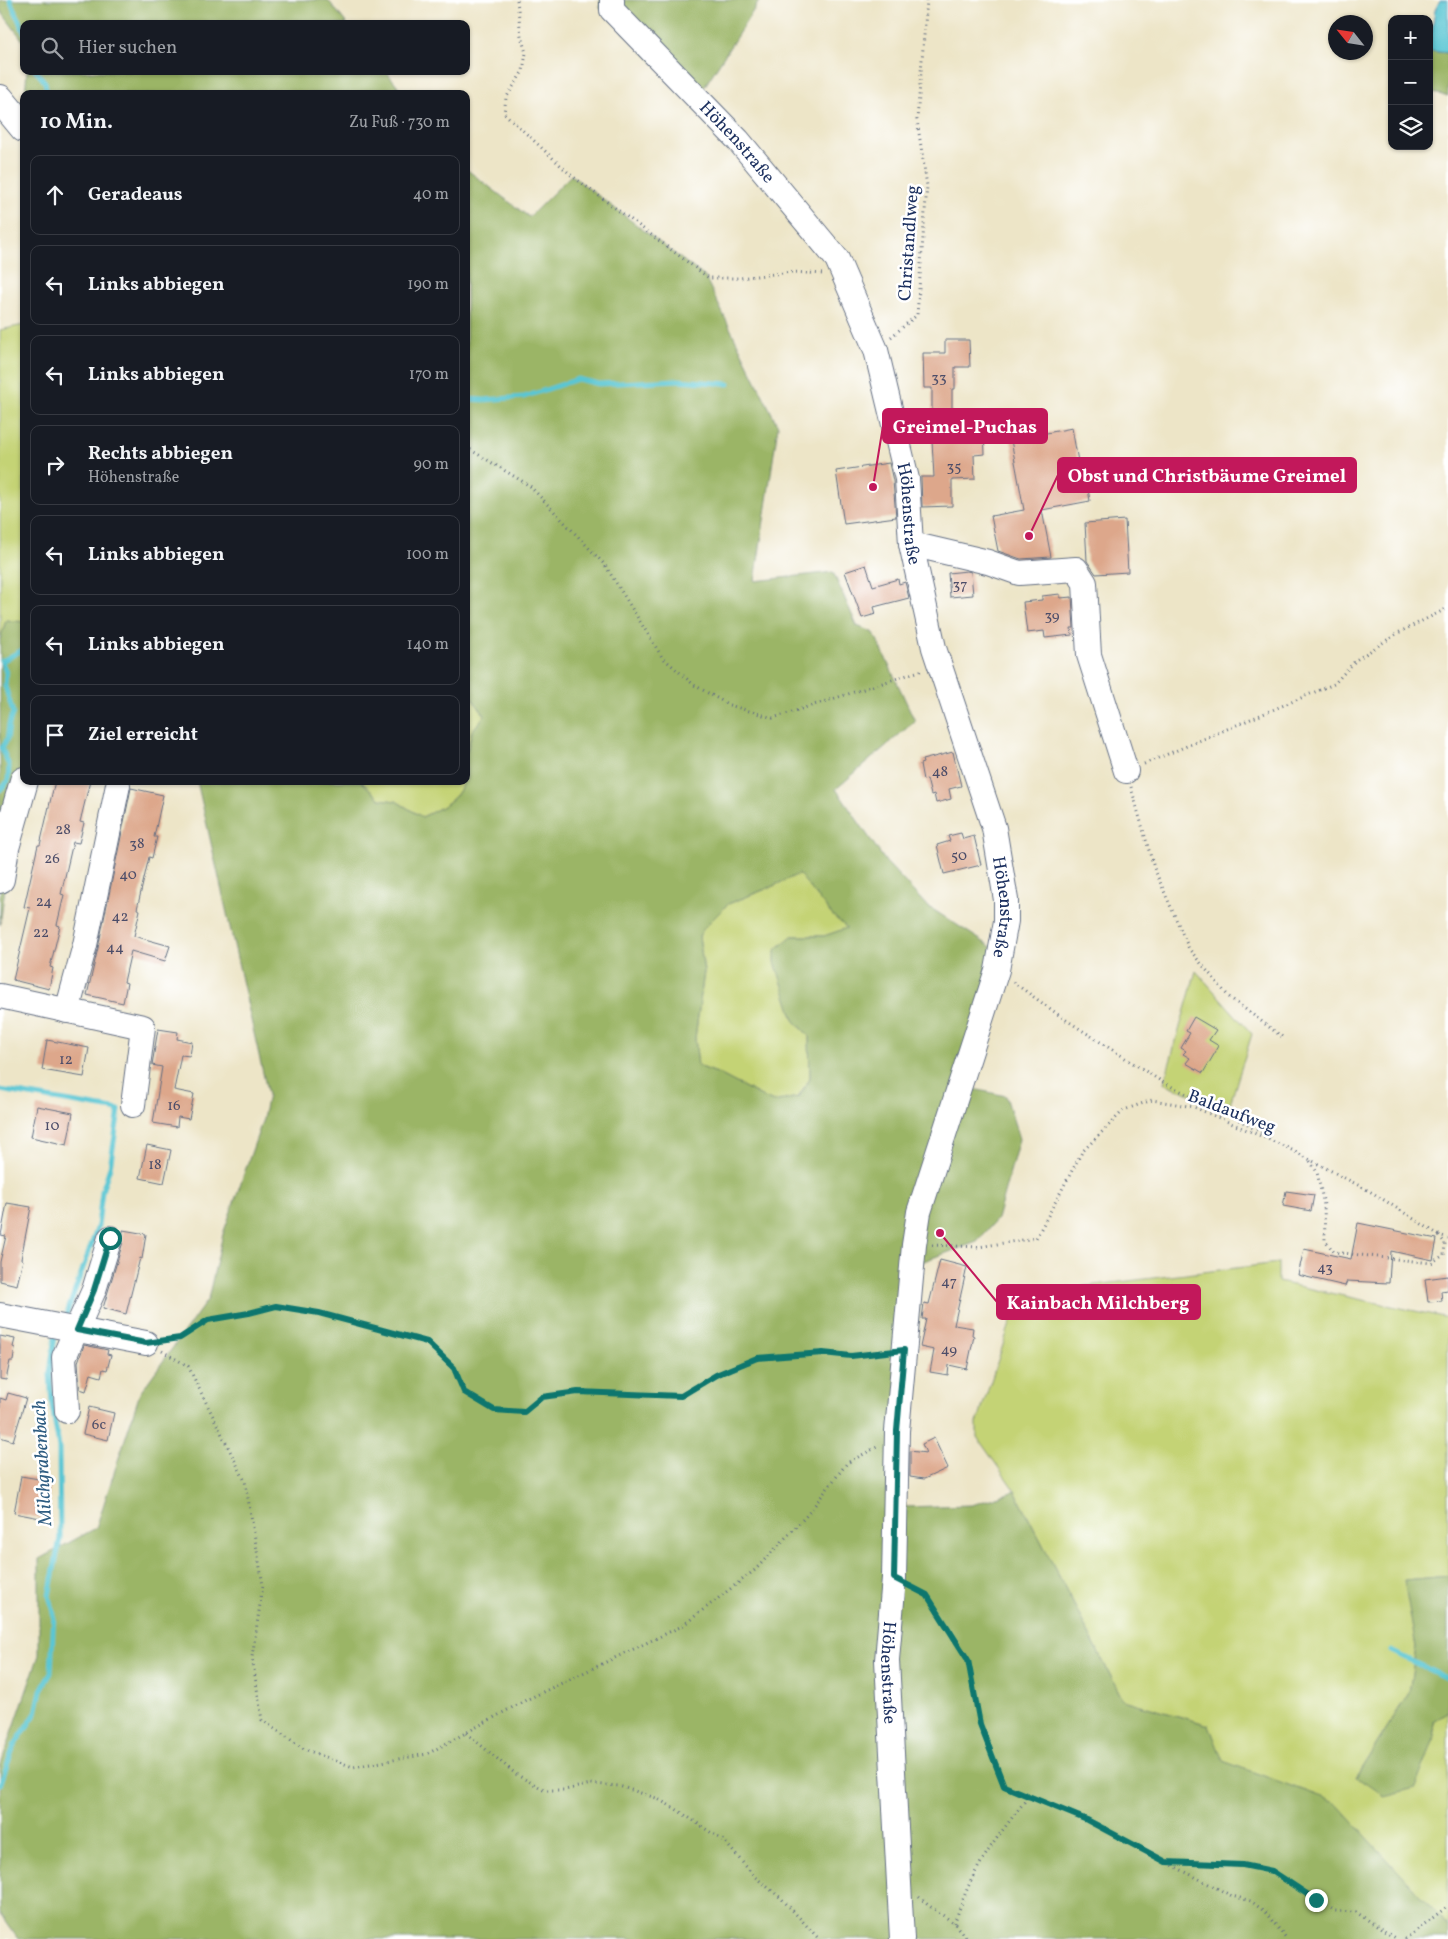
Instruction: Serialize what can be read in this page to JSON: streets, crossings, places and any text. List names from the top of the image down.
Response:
{
  "streets": {
    "street": ["Höhenstraße"],
    "path": ["Christandlweg", "Baldaufweg"]
  },
  "crossings": [
    ["Höhenstraße", "Christandlweg"],
    ["Höhenstraße", "Baldaufweg"]
  ],
  "water": ["Milchgrabenbach"],
  "places": ["Greimel-Puchas", "Obst und Christbäume Greimel", "Kainbach Milchberg"],
  "house_numbers": [
    "33",
    "35",
    "37",
    "39",
    "48",
    "28",
    "38",
    "50",
    "26",
    "40",
    "24",
    "42",
    "22",
    "44",
    "12",
    "16",
    "10",
    "18",
    "43",
    "47",
    "49",
    "6c"
  ],
  "north": "top left",
  "page": {
    "map_buttons": ["+", "−"],
    "search": "Hier suchen",
    "heading": ["10 Min.", "Zu Fuß · 730 m"],
    "list": [
      ["Geradeaus", "40 m"],
      ["Links abbiegen", "190 m"],
      ["Links abbiegen", "170 m"],
      ["Rechts abbiegen", "Höhenstraße", "90 m"],
      ["Links abbiegen", "100 m"],
      ["Links abbiegen", "140 m"],
      "Ziel erreicht"
    ]
  }
}
